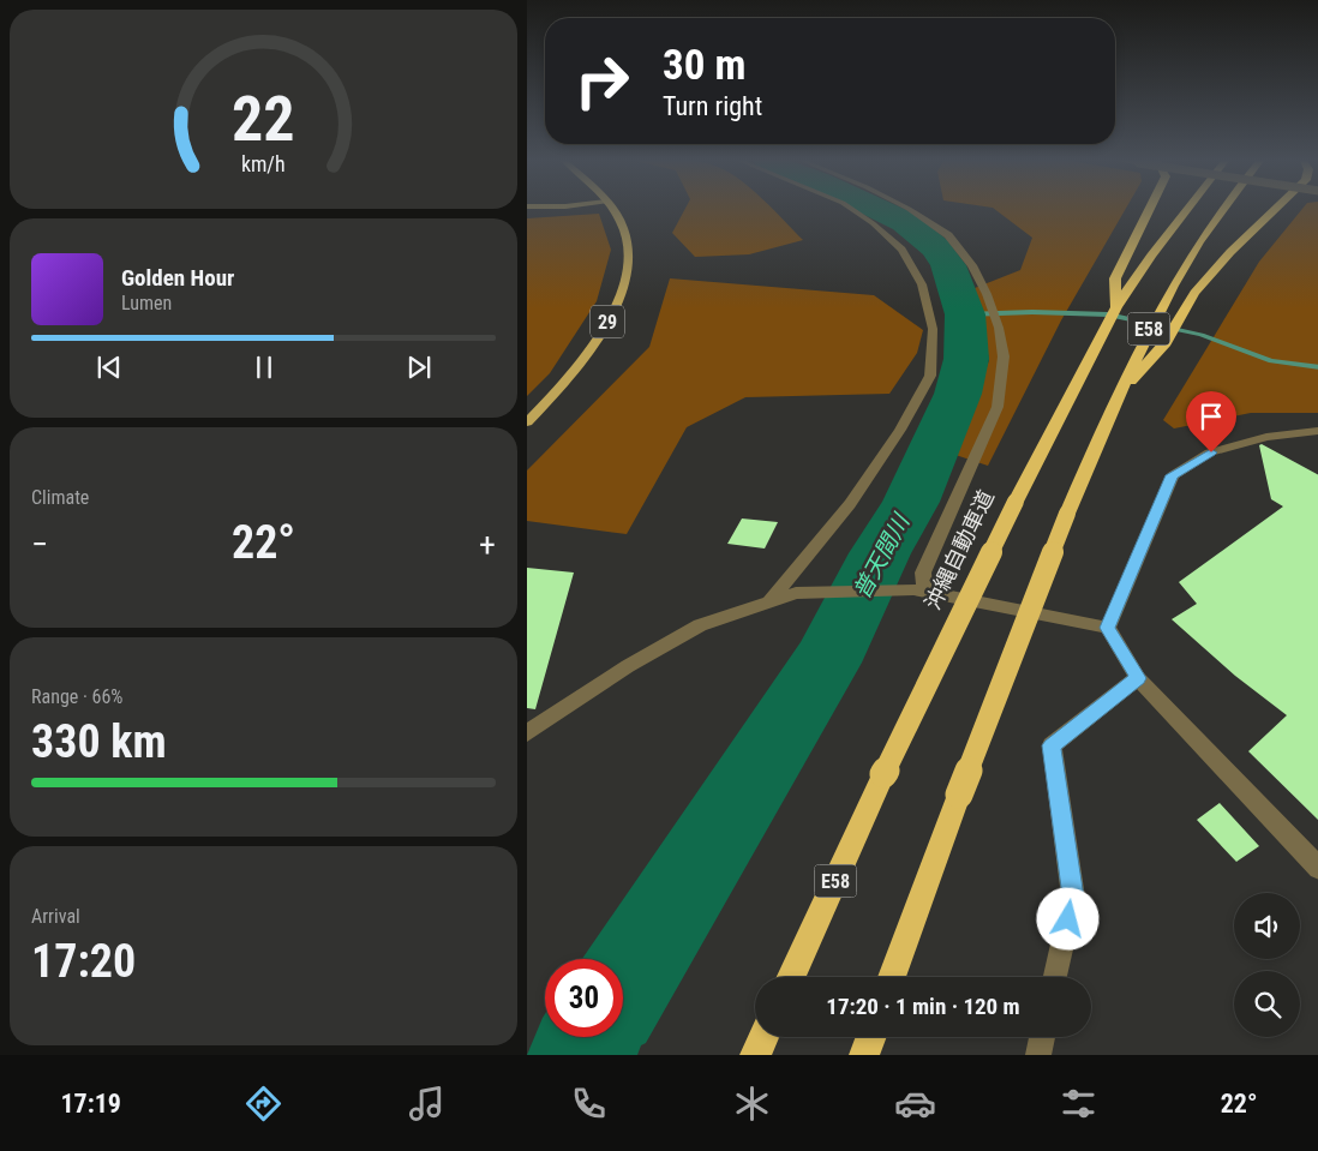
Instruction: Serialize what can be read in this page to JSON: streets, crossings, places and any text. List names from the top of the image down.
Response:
{
  "streets": {
    "highway": ["E58", "沖縄自動車道"],
    "main road": ["29"]
  },
  "water": ["普天間川"],
  "page": {
    "turn": ["30 m", "Turn right"],
    "song": ["Golden Hour", "Lumen"],
    "tile": [
      "Climate",
      ["Range · 66%", "330 km"],
      ["Arrival", "17:20"]
    ],
    "heat": ["−", "22°", "+"],
    "limit": "30",
    "trip": "17:20 · 1 min · 120 m",
    "tabs": ["17:19", "22°"],
    "gauge": ["22", "km/h"]
  }
}
